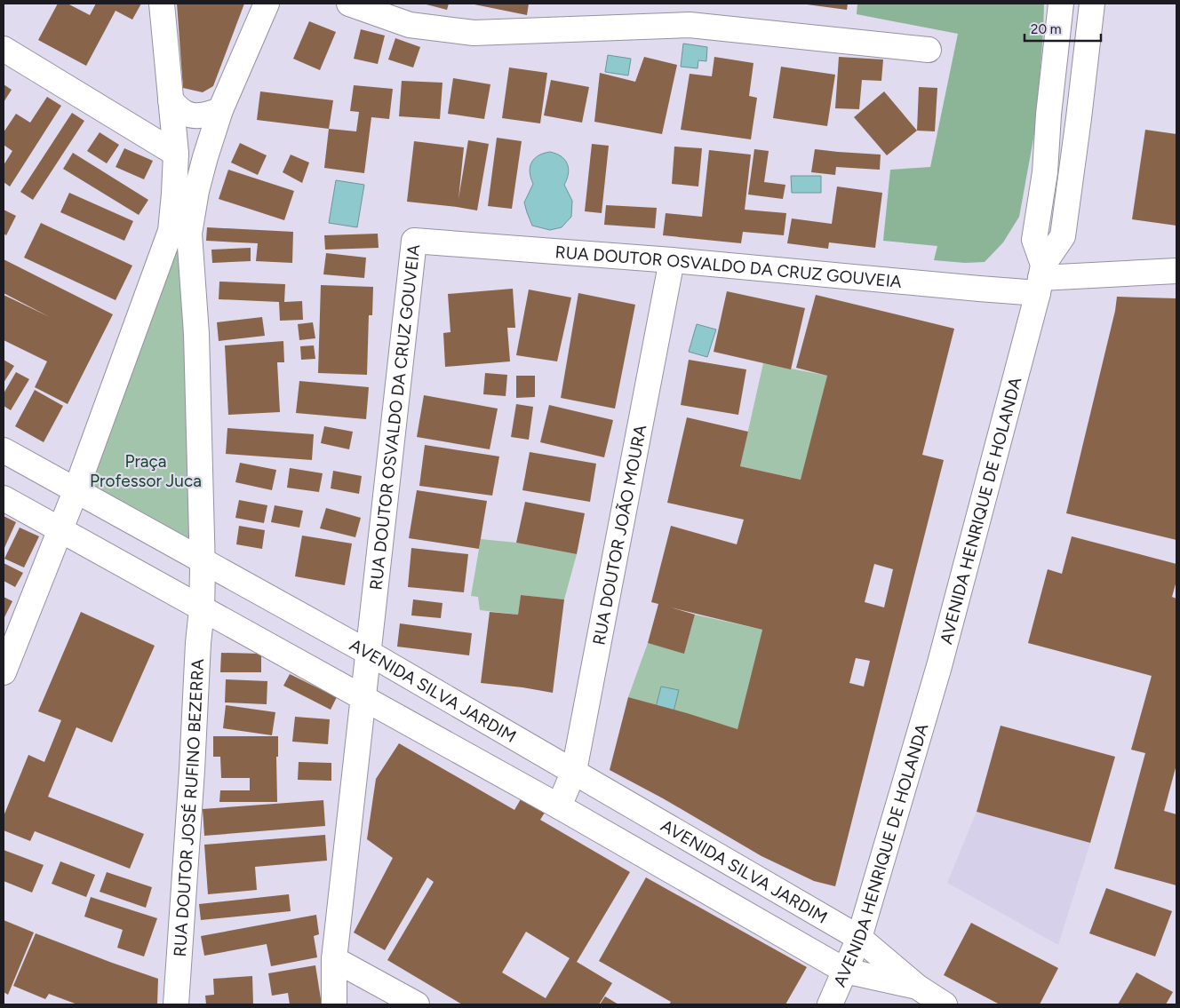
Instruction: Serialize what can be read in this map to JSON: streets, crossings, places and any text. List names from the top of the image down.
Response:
{
  "streets": {
    "main road": [
      "RUA DOUTOR OSVALDO DA CRUZ GOUVEIA",
      "AVENIDA HENRIQUE DE HOLANDA",
      "RUA DOUTOR JOÃO MOURA",
      "AVENIDA SILVA JARDIM",
      "RUA DOUTOR JOSÉ RUFINO BEZERRA"
    ]
  },
  "crossings": [
    ["RUA DOUTOR OSVALDO DA CRUZ GOUVEIA", "AVENIDA HENRIQUE DE HOLANDA"],
    ["RUA DOUTOR OSVALDO DA CRUZ GOUVEIA", "RUA DOUTOR JOÃO MOURA"],
    ["RUA DOUTOR OSVALDO DA CRUZ GOUVEIA", "AVENIDA SILVA JARDIM"],
    ["AVENIDA HENRIQUE DE HOLANDA", "AVENIDA SILVA JARDIM"],
    ["RUA DOUTOR JOÃO MOURA", "AVENIDA SILVA JARDIM"],
    ["AVENIDA SILVA JARDIM", "RUA DOUTOR JOSÉ RUFINO BEZERRA"]
  ],
  "parks": ["Praça Professor Juca"],
  "scale_bar": "20 m"
}
